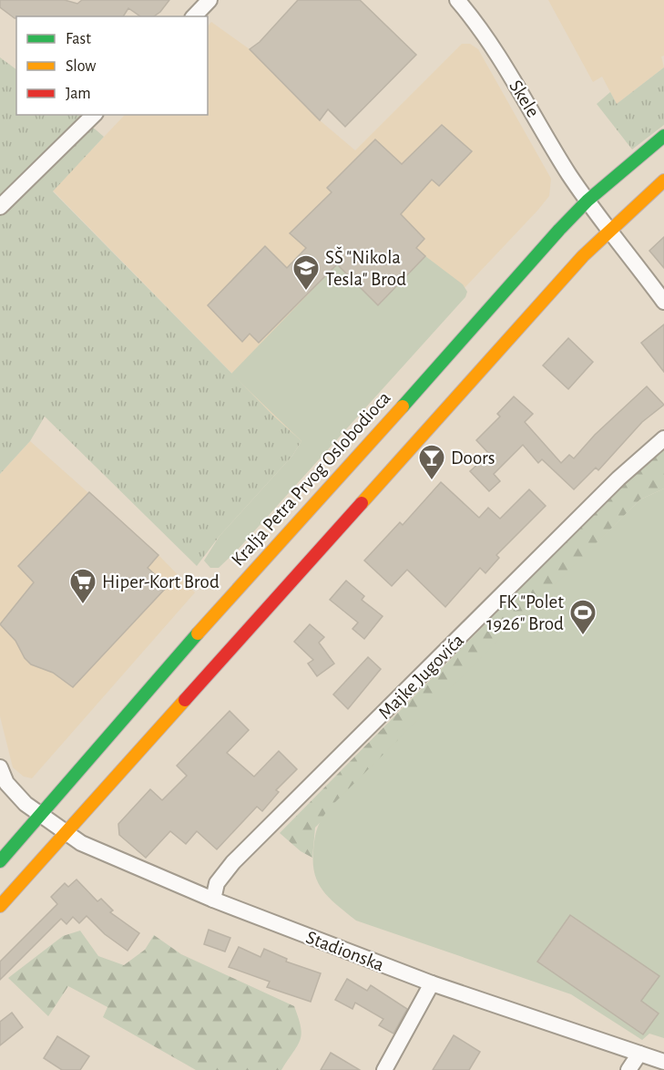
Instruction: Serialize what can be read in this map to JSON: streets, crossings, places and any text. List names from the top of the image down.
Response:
{
  "streets": {
    "main road": ["Kralja Petra Prvog Oslobodioca"],
    "street": ["Skele", "Majke Jugovića", "Stadionska"]
  },
  "crossings": [
    ["Skele", "Kralja Petra Prvog Oslobodioca"],
    ["Kralja Petra Prvog Oslobodioca", "Stadionska"],
    ["Majke Jugovića", "Stadionska"]
  ],
  "places": {
    "school or university": ["SŠ \"Nikola Tesla\" Brod"],
    "bar": ["Doors"],
    "supermarket": ["Hiper-Kort Brod"],
    "sports": ["FK \"Polet 1926\" Brod"]
  },
  "legend": ["Fast", "Slow", "Jam"]
}
